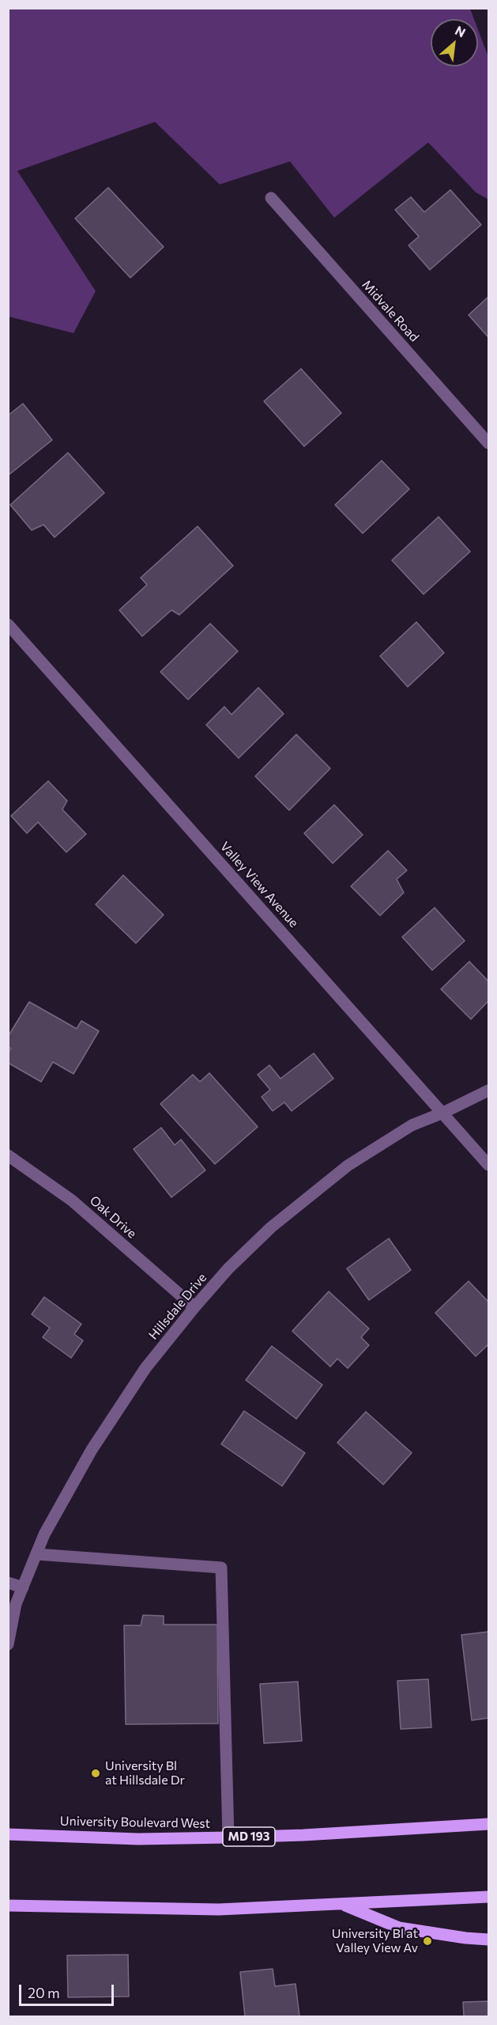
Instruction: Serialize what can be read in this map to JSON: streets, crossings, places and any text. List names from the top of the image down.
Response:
{
  "streets": {
    "main road": ["University Boulevard West", "MD 193"],
    "street": [
      "Midvale Road",
      "Valley View Avenue",
      "Oak Drive",
      "Hillsdale Drive"
    ]
  },
  "crossings": [
    ["Valley View Avenue", "Hillsdale Drive"],
    ["Oak Drive", "Hillsdale Drive"]
  ],
  "places": ["University Bl at Hillsdale Dr", "University Bl at Valley View Av"],
  "scale_bar": "20 m",
  "north": "top right"
}
